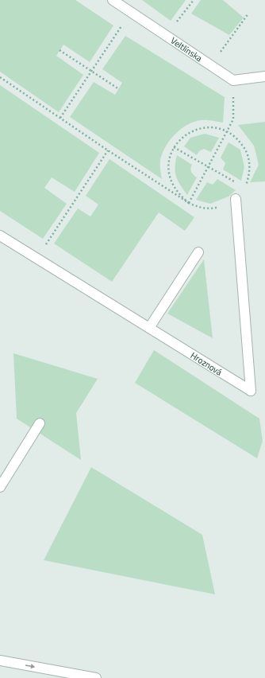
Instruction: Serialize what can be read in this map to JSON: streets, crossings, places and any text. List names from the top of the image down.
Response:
{
  "streets": {
    "street": ["Veltlínska", "Hroznová"]
  }
}
